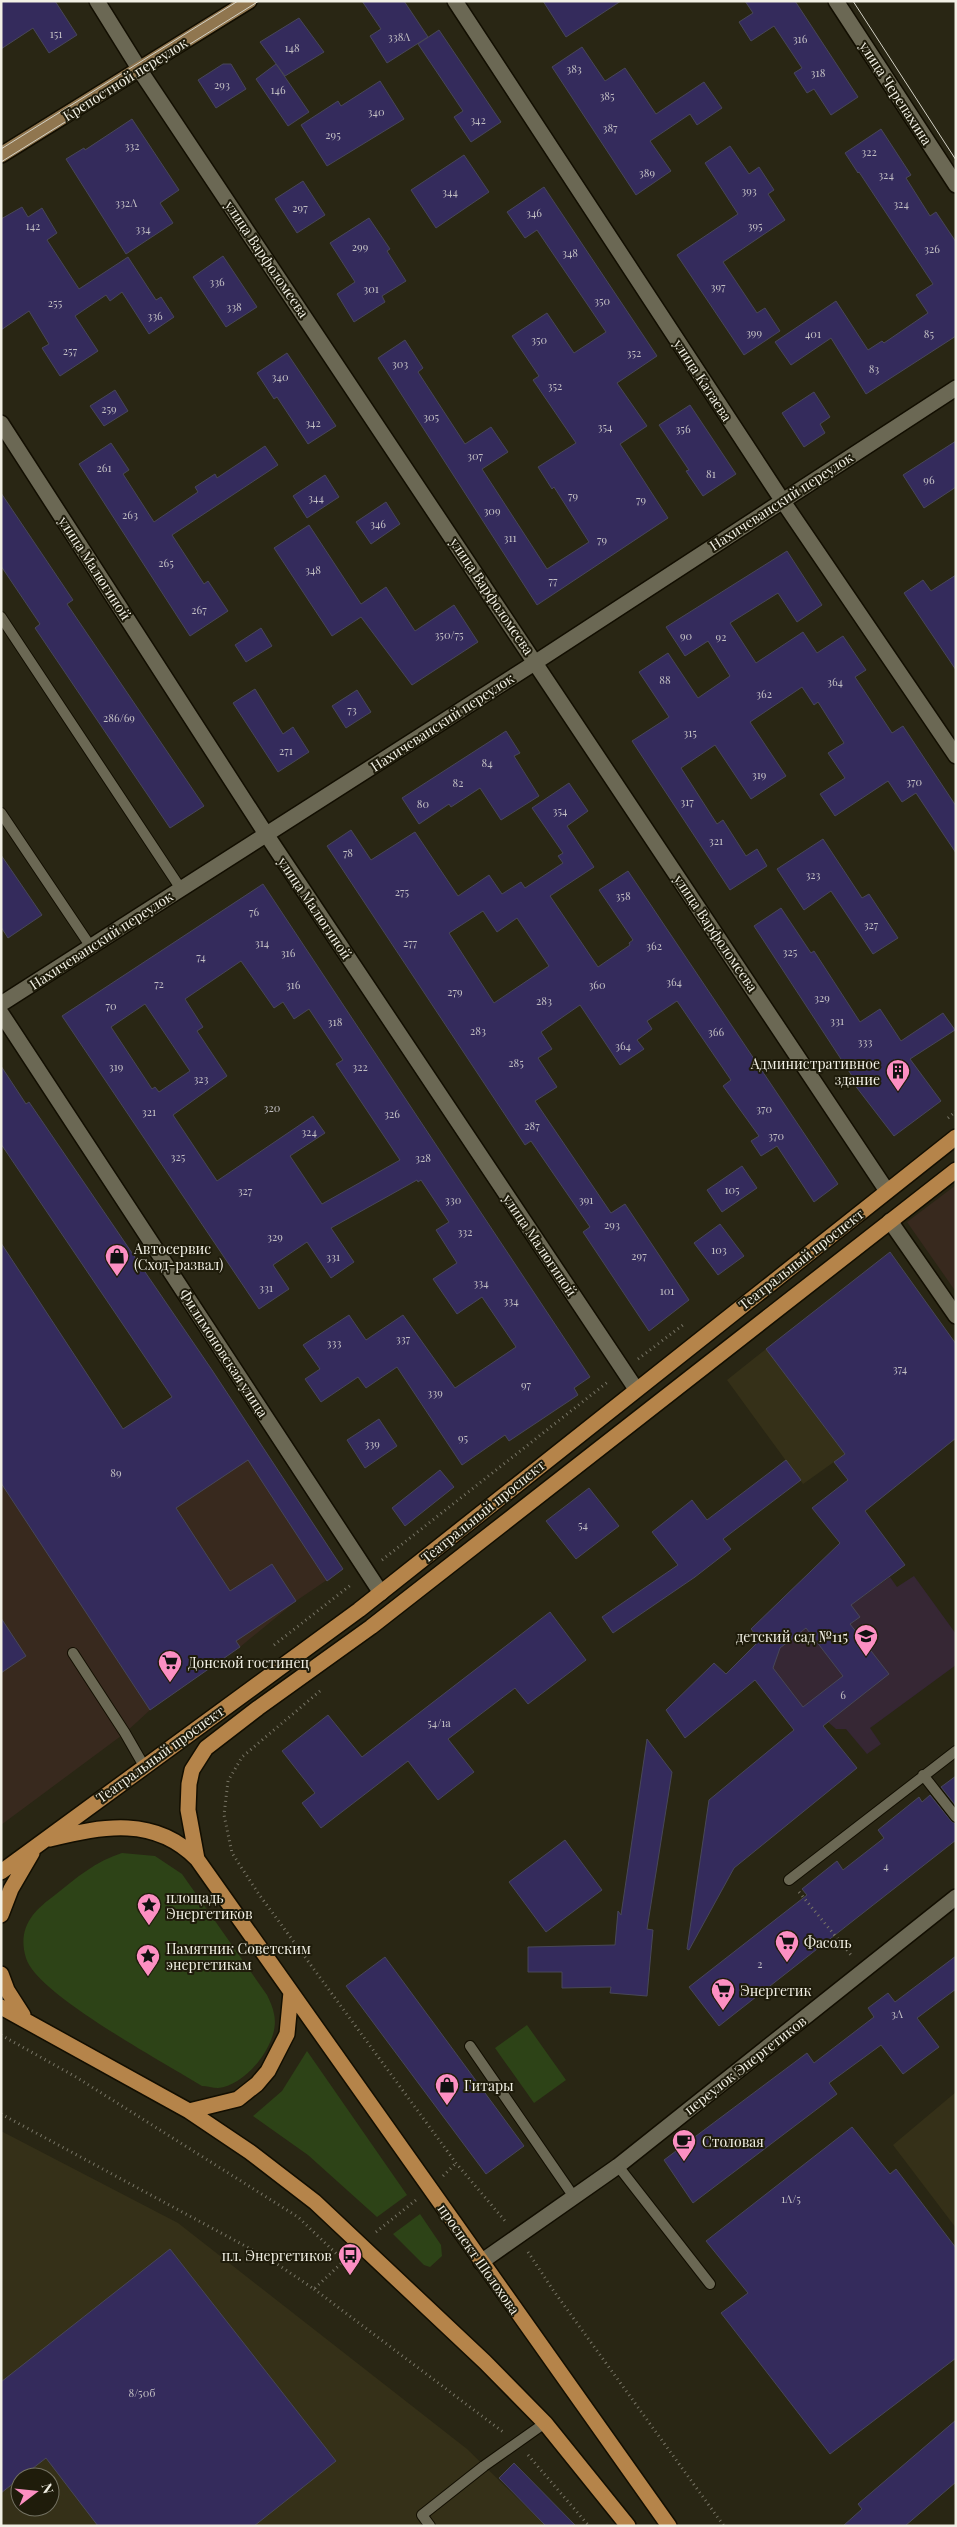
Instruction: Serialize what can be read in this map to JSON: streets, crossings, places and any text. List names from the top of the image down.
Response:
{
  "streets": {
    "main road": ["Театральный проспект", "проспект Шолохова"],
    "street": [
      "Крепостной переулок",
      "улица Черепахина",
      "улица Варфоломеева",
      "улица Катаева",
      "Нахичеванский переулок",
      "улица Малюгиной",
      "Филимоновская улица",
      "переулок Энергетиков"
    ]
  },
  "crossings": [
    ["Крепостной переулок", "улица Варфоломеева"],
    ["улица Варфоломеева", "Нахичеванский переулок"],
    ["улица Варфоломеева", "Театральный проспект"],
    ["улица Катаева", "Нахичеванский переулок"],
    ["Нахичеванский переулок", "улица Малюгиной"],
    ["улица Малюгиной", "Театральный проспект"],
    ["Театральный проспект", "Филимоновская улица"],
    ["переулок Энергетиков", "проспект Шолохова"]
  ],
  "places": {
    "building": ["Административное здание"],
    "shop": ["Автосервис (Сход-развал)", "Гитары"],
    "school or university": ["детский сад №115"],
    "supermarket": ["Донской гостинец", "Фасоль", "Энергетик"],
    "place": ["площадь Энергетиков", "Памятник Советским энергетикам"],
    "cafe": ["Столовая"],
    "bus stop": ["пл. Энергетиков"]
  },
  "house_numbers": [
    "151",
    "338А",
    "316",
    "148",
    "383",
    "318",
    "293",
    "146",
    "385",
    "340",
    "342",
    "387",
    "295",
    "332",
    "322",
    "389",
    "324",
    "393",
    "344",
    "332А",
    "324",
    "297",
    "346",
    "142",
    "395",
    "334",
    "299",
    "326",
    "348",
    "336",
    "397",
    "301",
    "350",
    "255",
    "338",
    "336",
    "399",
    "401",
    "85",
    "350",
    "257",
    "352",
    "303",
    "83",
    "340",
    "352",
    "259",
    "305",
    "342",
    "354",
    "356",
    "307",
    "261",
    "81",
    "96",
    "79",
    "344",
    "79",
    "309",
    "263",
    "346",
    "311",
    "79",
    "265",
    "348",
    "77",
    "267",
    "350/75",
    "90",
    "92",
    "88",
    "364",
    "362",
    "73",
    "286/69",
    "315",
    "271",
    "84",
    "319",
    "370",
    "82",
    "317",
    "80",
    "354",
    "321",
    "78",
    "323",
    "275",
    "358",
    "76",
    "327",
    "314",
    "277",
    "362",
    "325",
    "316",
    "74",
    "364",
    "72",
    "316",
    "360",
    "279",
    "329",
    "283",
    "70",
    "331",
    "318",
    "283",
    "366",
    "333",
    "364",
    "285",
    "319",
    "322",
    "323",
    "320",
    "370",
    "321",
    "326",
    "287",
    "324",
    "370",
    "325",
    "328",
    "105",
    "327",
    "330",
    "391",
    "293",
    "332",
    "329",
    "103",
    "297",
    "331",
    "334",
    "331",
    "101",
    "334",
    "337",
    "333",
    "374",
    "97",
    "339",
    "95",
    "339",
    "89",
    "54",
    "6",
    "54/1а",
    "4",
    "2",
    "3А",
    "1А/5",
    "8/50б"
  ],
  "north": "right"
}
